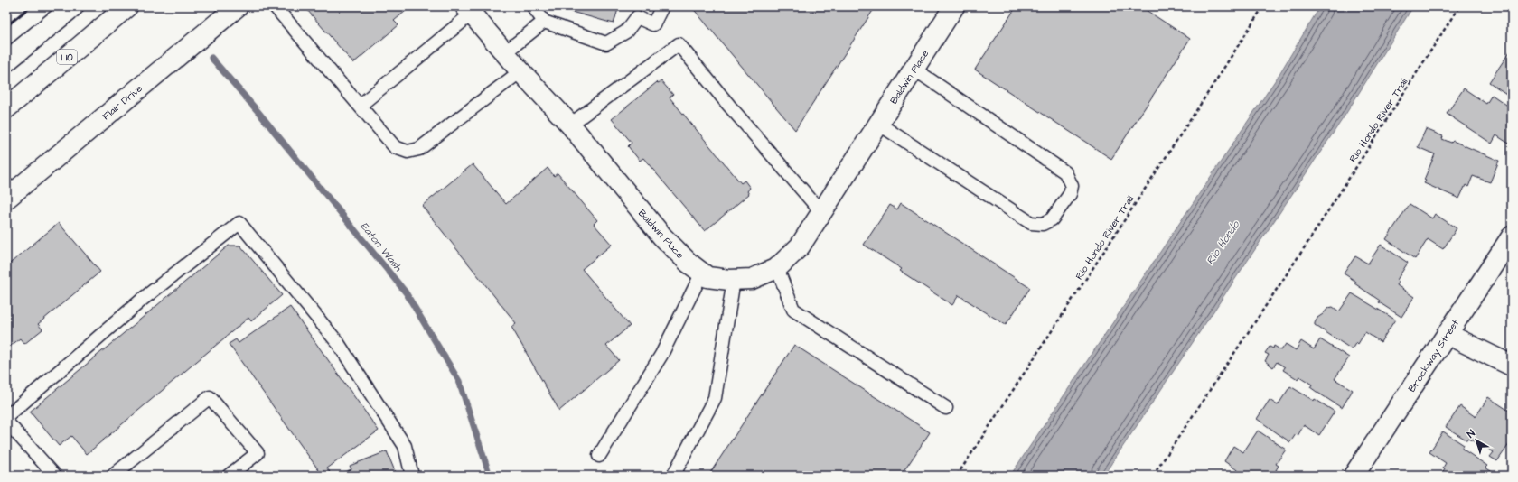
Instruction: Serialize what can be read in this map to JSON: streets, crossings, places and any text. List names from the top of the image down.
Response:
{
  "streets": {
    "main road": [
      "I 10",
      "Baldwin Place",
      "Flair Drive",
      "Brockway Street"
    ],
    "path": ["Rio Hondo River Trail"]
  },
  "water": ["Rio Hondo", "Eaton Wash"],
  "north": "top left"
}
